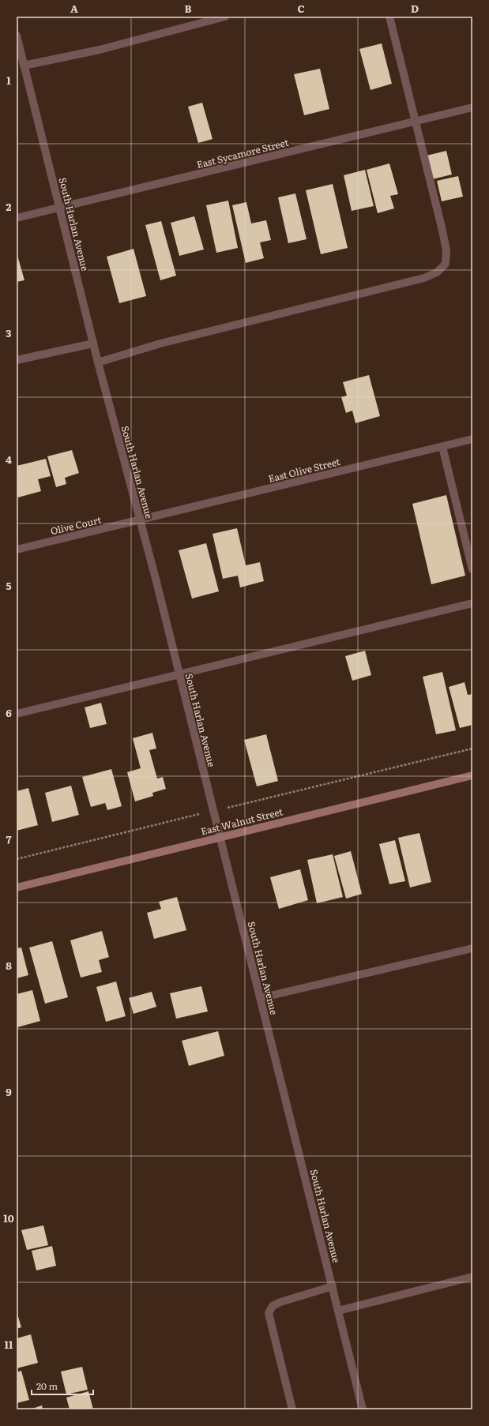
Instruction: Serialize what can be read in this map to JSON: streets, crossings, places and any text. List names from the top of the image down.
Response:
{
  "streets": {
    "street": [
      "East Sycamore Street",
      "South Harlan Avenue",
      "East Olive Street",
      "Olive Court",
      "East Walnut Street"
    ]
  },
  "crossings": [
    ["East Sycamore Street", "South Harlan Avenue"],
    ["South Harlan Avenue", "East Olive Street"],
    ["South Harlan Avenue", "Olive Court"],
    ["South Harlan Avenue", "East Walnut Street"],
    ["East Olive Street", "Olive Court"]
  ],
  "scale_bar": "20 m",
  "grid": {
    "columns": [
      "A",
      "B",
      "C",
      "D"
    ],
    "rows": [
      "1",
      "2",
      "3",
      "4",
      "5",
      "6",
      "7",
      "8",
      "9",
      "10",
      "11"
    ]
  }
}
